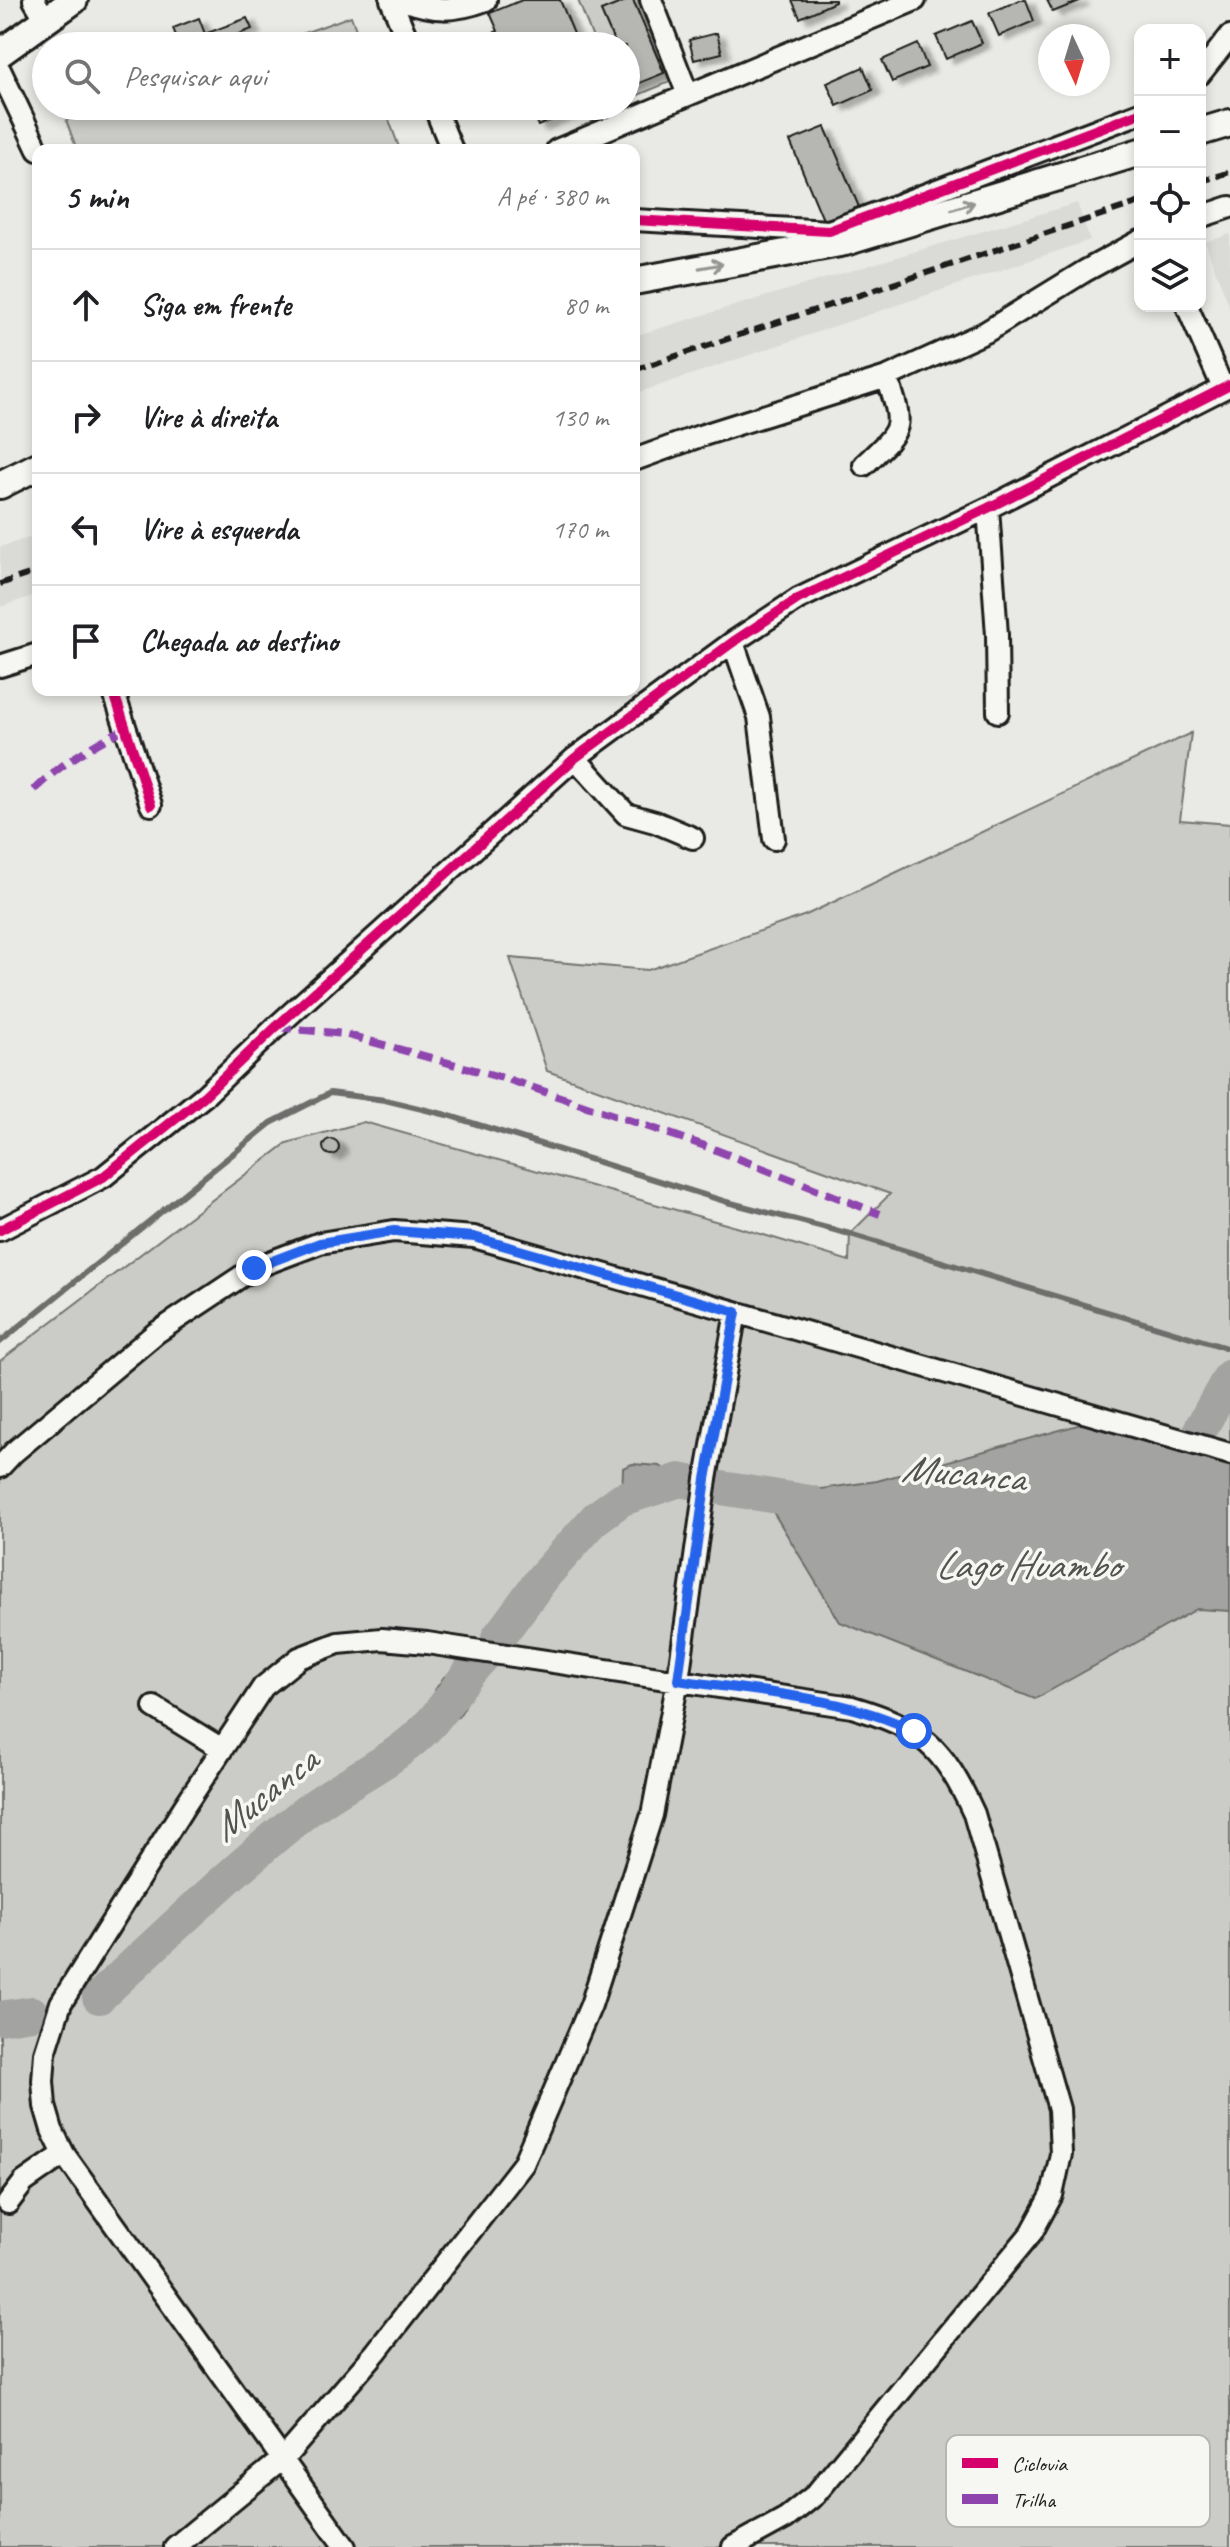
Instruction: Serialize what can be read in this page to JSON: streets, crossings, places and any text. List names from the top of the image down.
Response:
{
  "water": ["Mucanca", "Lago Huambo"],
  "legend": ["Ciclovia", "Trilha"],
  "north": "bottom",
  "page": {
    "map_buttons": ["+", "−"],
    "search": "Pesquisar aqui",
    "heading": ["5 min", "A pé · 380 m"],
    "list": [
      ["Siga em frente", "80 m"],
      ["Vire à direita", "130 m"],
      ["Vire à esquerda", "170 m"],
      "Chegada ao destino"
    ]
  }
}
